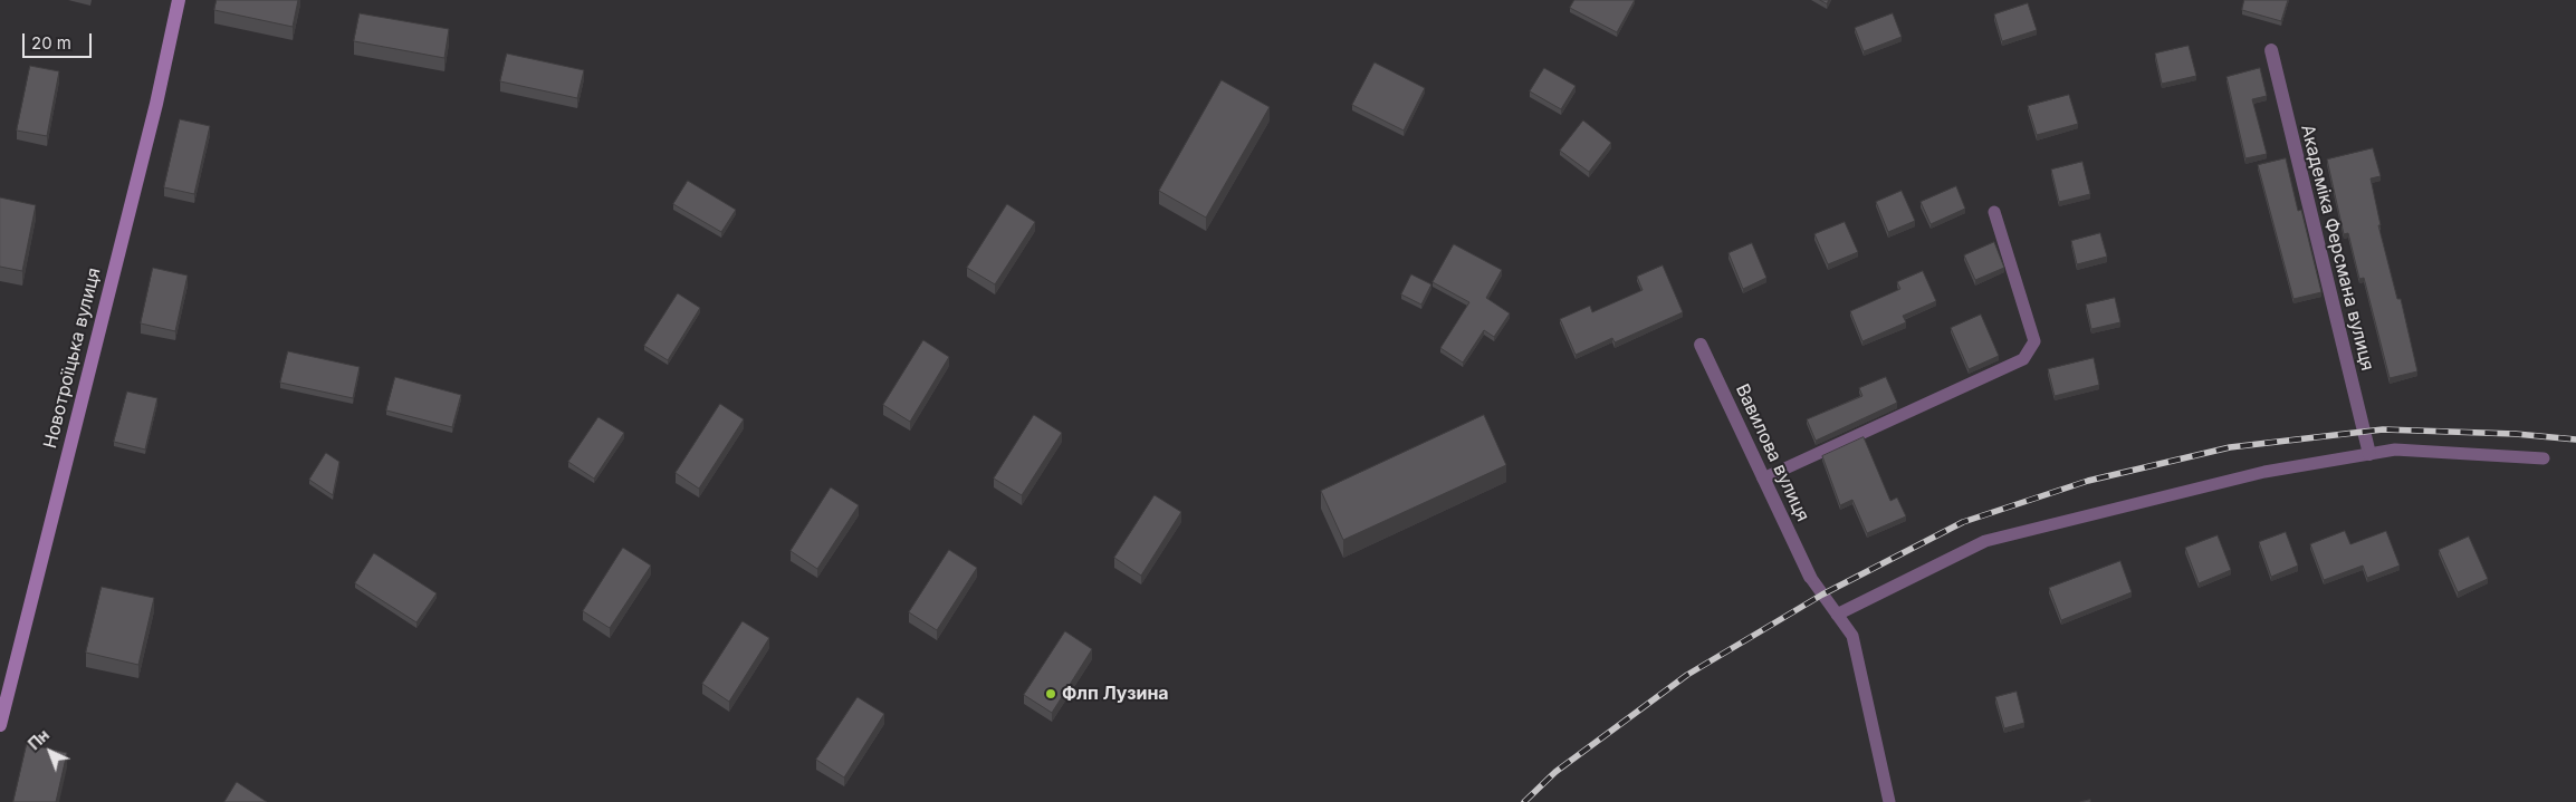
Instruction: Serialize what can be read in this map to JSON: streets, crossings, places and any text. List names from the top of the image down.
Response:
{
  "streets": {
    "main road": ["Новотроїцька вулиця"],
    "street": ["Академіка Ферсмана вулиця", "Вавилова вулиця"]
  },
  "places": ["Флп Лузина"],
  "scale_bar": "20 m",
  "north": "top left"
}
